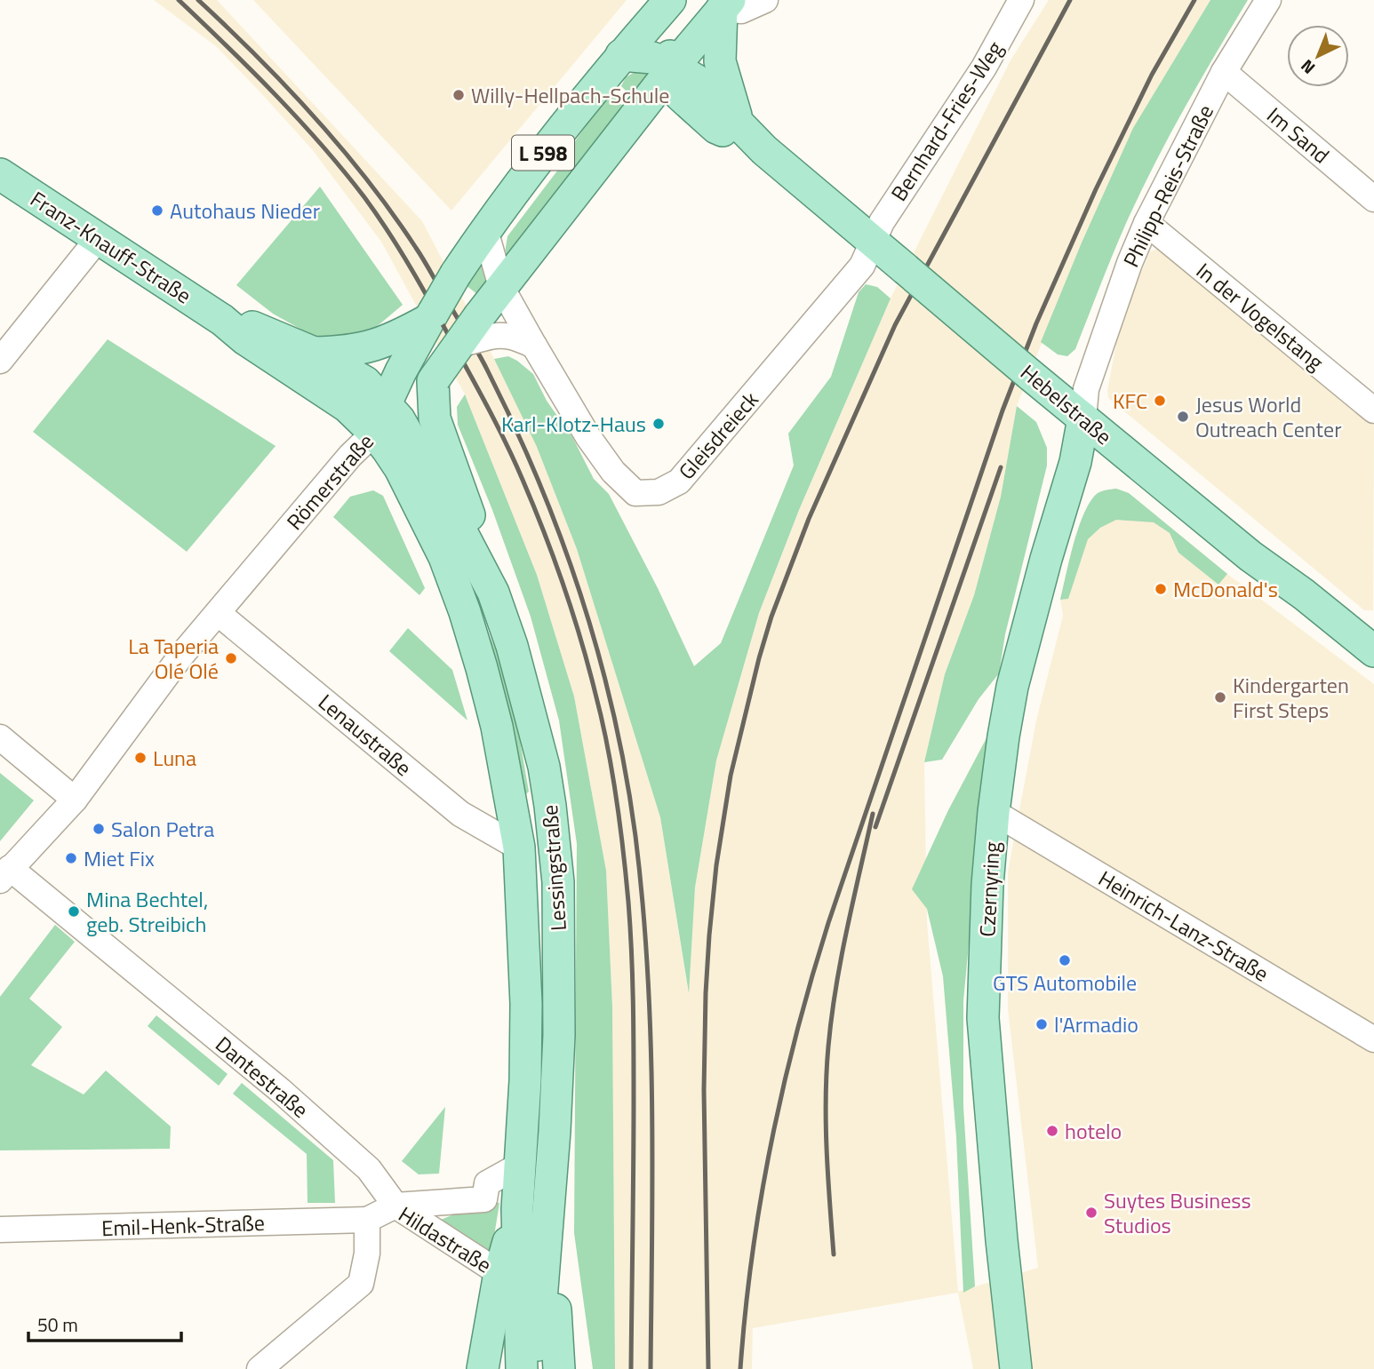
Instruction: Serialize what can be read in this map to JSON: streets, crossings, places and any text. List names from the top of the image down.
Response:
{
  "streets": {
    "main road": [
      "L 598",
      "Franz-Knauff-Straße",
      "Hebelstraße",
      "Römerstraße",
      "Lessingstraße",
      "Czernyring"
    ],
    "street": [
      "Bernhard-Fries-Weg",
      "Im Sand",
      "Philipp-Reis-Straße",
      "In der Vogelstang",
      "Gleisdreieck",
      "Lenaustraße",
      "Heinrich-Lanz-Straße",
      "Dantestraße",
      "Emil-Henk-Straße",
      "Hildastraße"
    ]
  },
  "crossings": [
    ["Bernhard-Fries-Weg", "Hebelstraße"],
    ["Bernhard-Fries-Weg", "Gleisdreieck"],
    ["Im Sand", "Philipp-Reis-Straße"],
    ["L 598", "Hebelstraße"],
    ["L 598", "Gleisdreieck"],
    ["L 598", "Römerstraße"],
    ["Philipp-Reis-Straße", "In der Vogelstang"],
    ["Philipp-Reis-Straße", "Hebelstraße"],
    ["Philipp-Reis-Straße", "Czernyring"],
    ["Franz-Knauff-Straße", "Römerstraße"],
    ["Franz-Knauff-Straße", "Lessingstraße"],
    ["Hebelstraße", "Gleisdreieck"],
    ["Hebelstraße", "Czernyring"],
    ["Römerstraße", "Lenaustraße"],
    ["Römerstraße", "Lessingstraße"],
    ["Römerstraße", "Dantestraße"],
    ["Lenaustraße", "Lessingstraße"],
    ["Czernyring", "Heinrich-Lanz-Straße"],
    ["Dantestraße", "Hildastraße"],
    ["Emil-Henk-Straße", "Hildastraße"]
  ],
  "places": [
    "Willy-Hellpach-Schule",
    "Autohaus Nieder",
    "KFC",
    "Jesus World Outreach Center",
    "Karl-Klotz-Haus",
    "McDonald's",
    "La Taperia Olé Olé",
    "Kindergarten First Steps",
    "Luna",
    "Salon Petra",
    "Miet Fix",
    "Mina Bechtel, geb. Streibich",
    "GTS Automobile",
    "l'Armadio",
    "hotelo",
    "Suytes Business Studios"
  ],
  "scale_bar": "50 m",
  "north": "bottom left"
}
